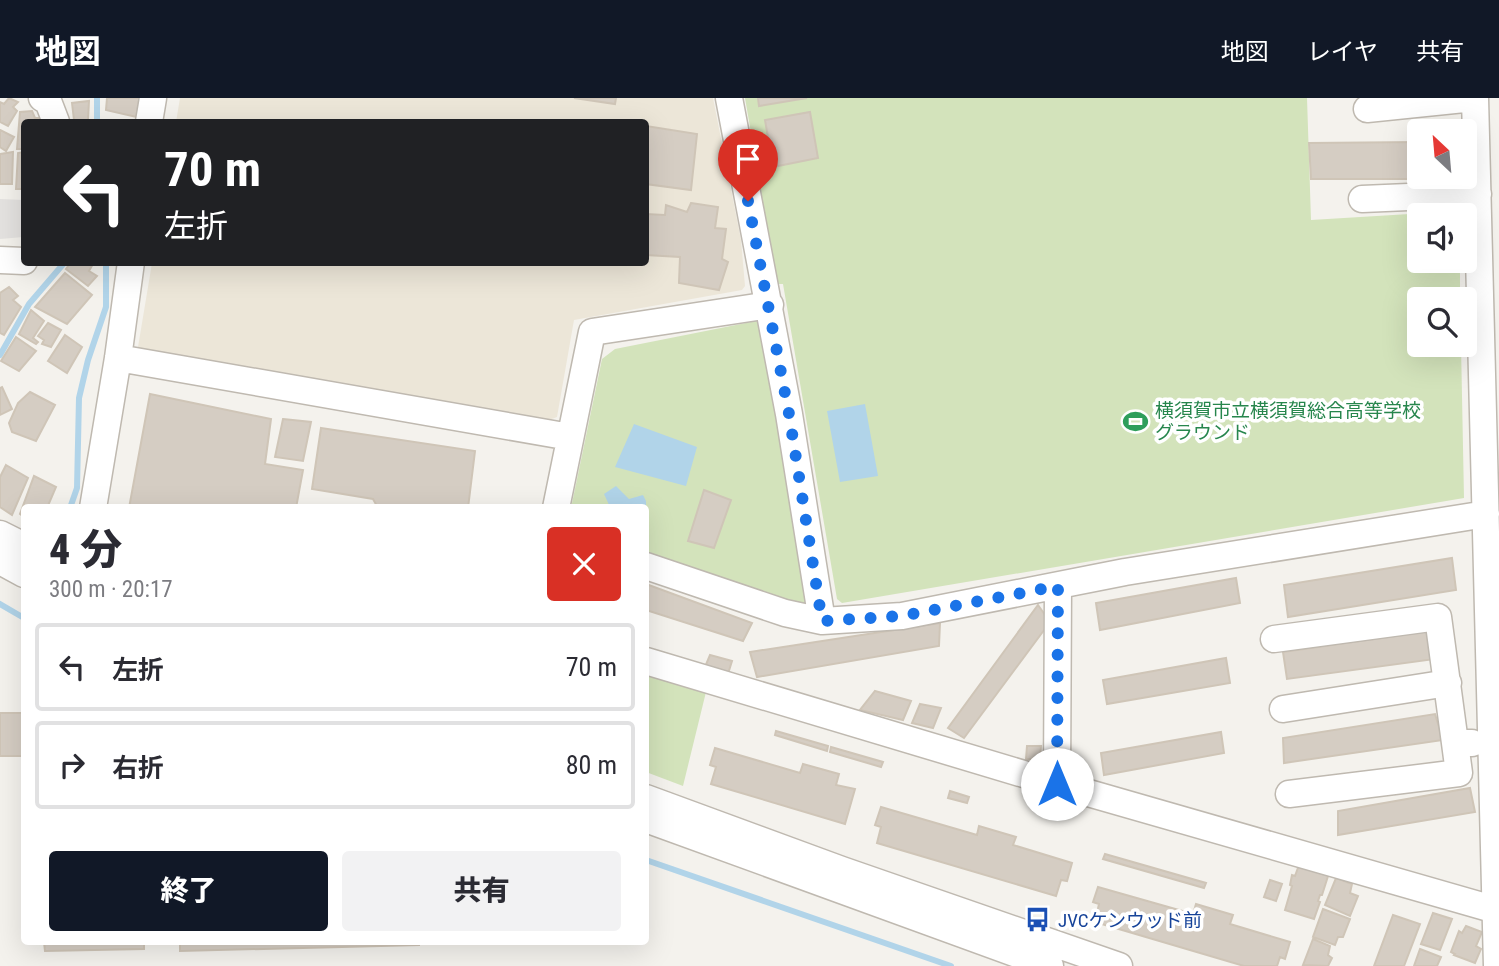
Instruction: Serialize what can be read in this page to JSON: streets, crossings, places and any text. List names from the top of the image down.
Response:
{
  "places": {
    "sports": ["横須賀市立横須賀総合高等学校 グラウンド"],
    "bus stop": ["JVCケンウッド前"]
  },
  "north": "top left",
  "page": {
    "header": "地図",
    "nav": ["地図", "レイヤ", "共有"],
    "turn": ["70 m", "左折"],
    "heading": ["4 分", "300 m · 20:17"],
    "list": [
      {
        "name": "左折",
        "value": "70 m"
      },
      {
        "name": "右折",
        "value": "80 m"
      }
    ],
    "buttons": ["終了", "共有"]
  }
}
